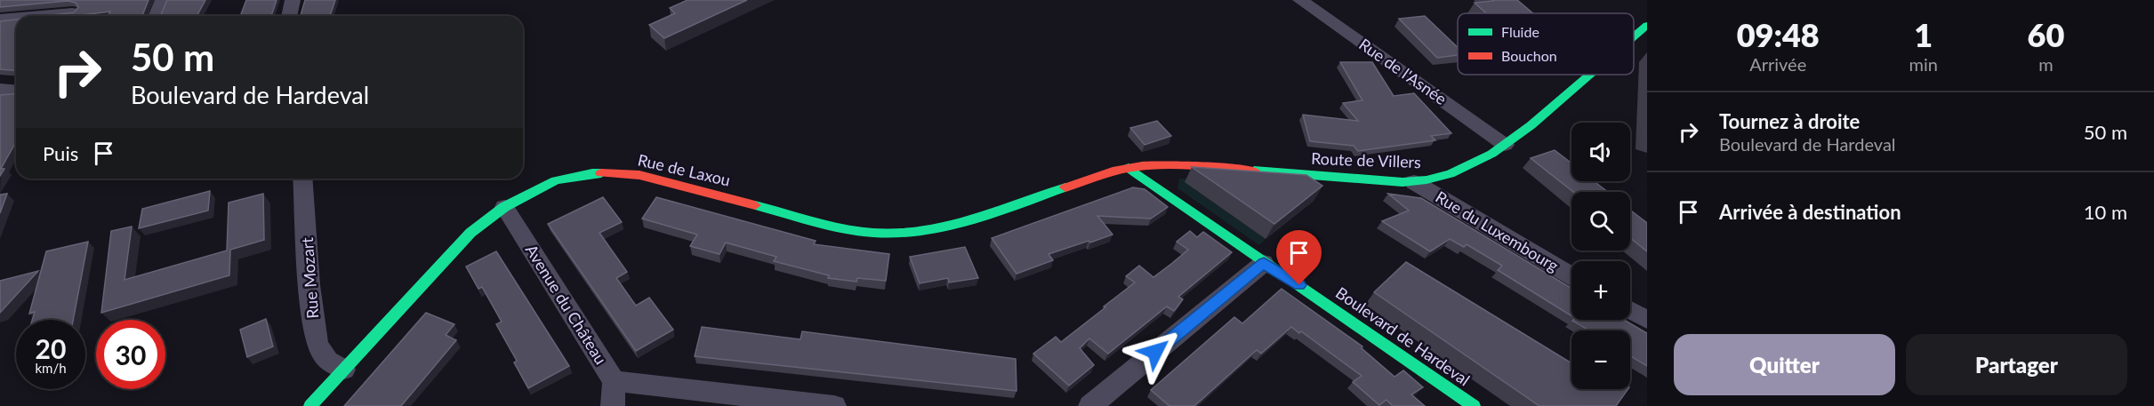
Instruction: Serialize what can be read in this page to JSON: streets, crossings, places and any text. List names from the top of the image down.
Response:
{
  "streets": {
    "street": [
      "Rue de l'Asnée",
      "Route de Villers",
      "Rue de Laxou",
      "Rue du Luxembourg",
      "Rue Mozart",
      "Avenue du Château",
      "Boulevard de Hardeval"
    ]
  },
  "crossings": [
    ["Rue de l'Asnée", "Route de Villers"],
    ["Route de Villers", "Rue de Laxou"],
    ["Route de Villers", "Rue du Luxembourg"],
    ["Route de Villers", "Boulevard de Hardeval"],
    ["Rue de Laxou", "Rue Mozart"],
    ["Rue de Laxou", "Avenue du Château"],
    ["Rue de Laxou", "Boulevard de Hardeval"]
  ],
  "legend": ["Fluide", "Bouchon"],
  "page": {
    "eta": [
      "09:48",
      "Arrivée",
      "1",
      "min",
      "60",
      "m"
    ],
    "turn": ["50 m", "Boulevard de Hardeval"],
    "list": [
      {
        "name": "Tournez à droite",
        "note": "Boulevard de Hardeval",
        "value": "50 m"
      },
      {
        "name": "Arrivée à destination",
        "value": "10 m"
      }
    ],
    "map_buttons": ["+", "−"],
    "then": "Puis",
    "speed": "20 km/h",
    "limit": "30",
    "buttons": ["Quitter", "Partager"]
  }
}
